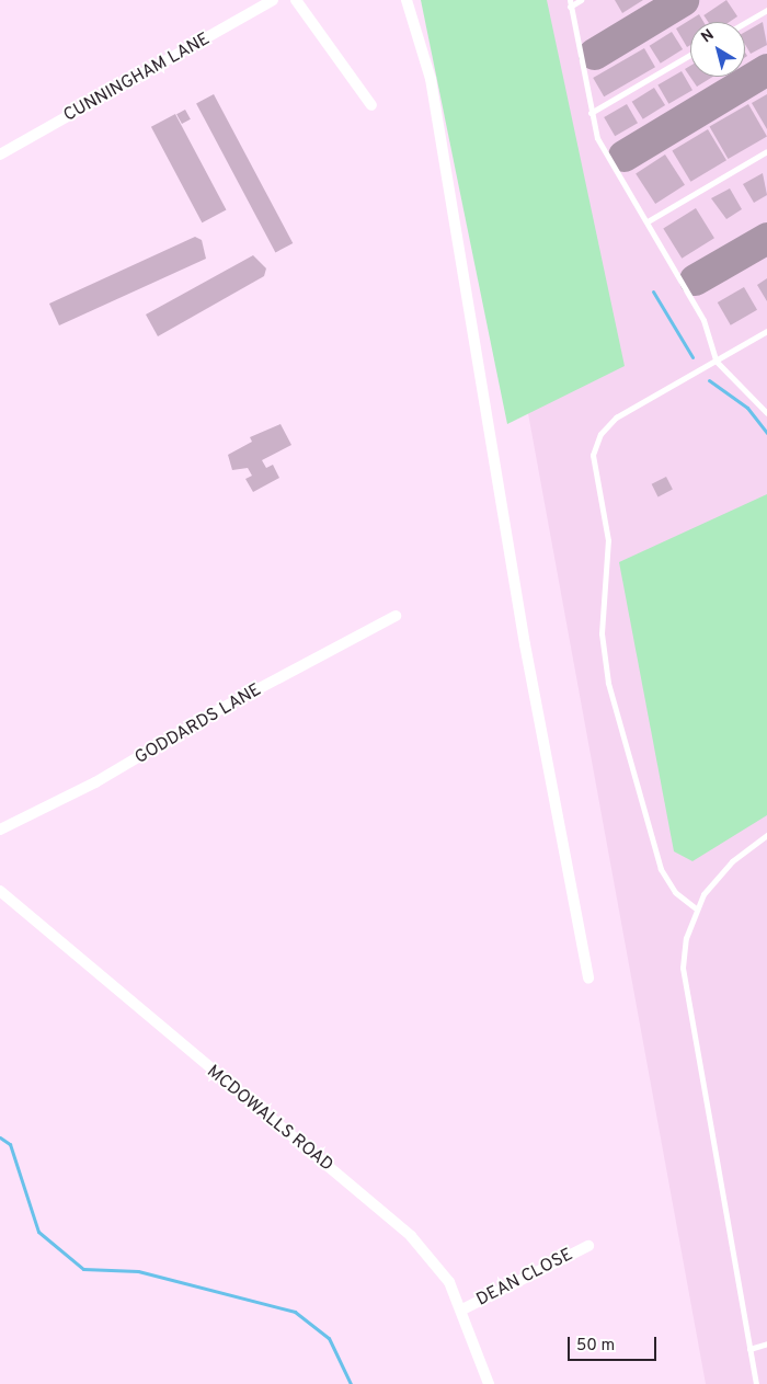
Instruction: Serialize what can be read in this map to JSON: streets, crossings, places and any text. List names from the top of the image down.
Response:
{
  "streets": {
    "street": [
      "CUNNINGHAM LANE",
      "GODDARDS LANE",
      "MCDOWALLS ROAD",
      "DEAN CLOSE"
    ]
  },
  "crossings": [
    ["MCDOWALLS ROAD", "DEAN CLOSE"]
  ],
  "scale_bar": "50 m",
  "north": "top left"
}
